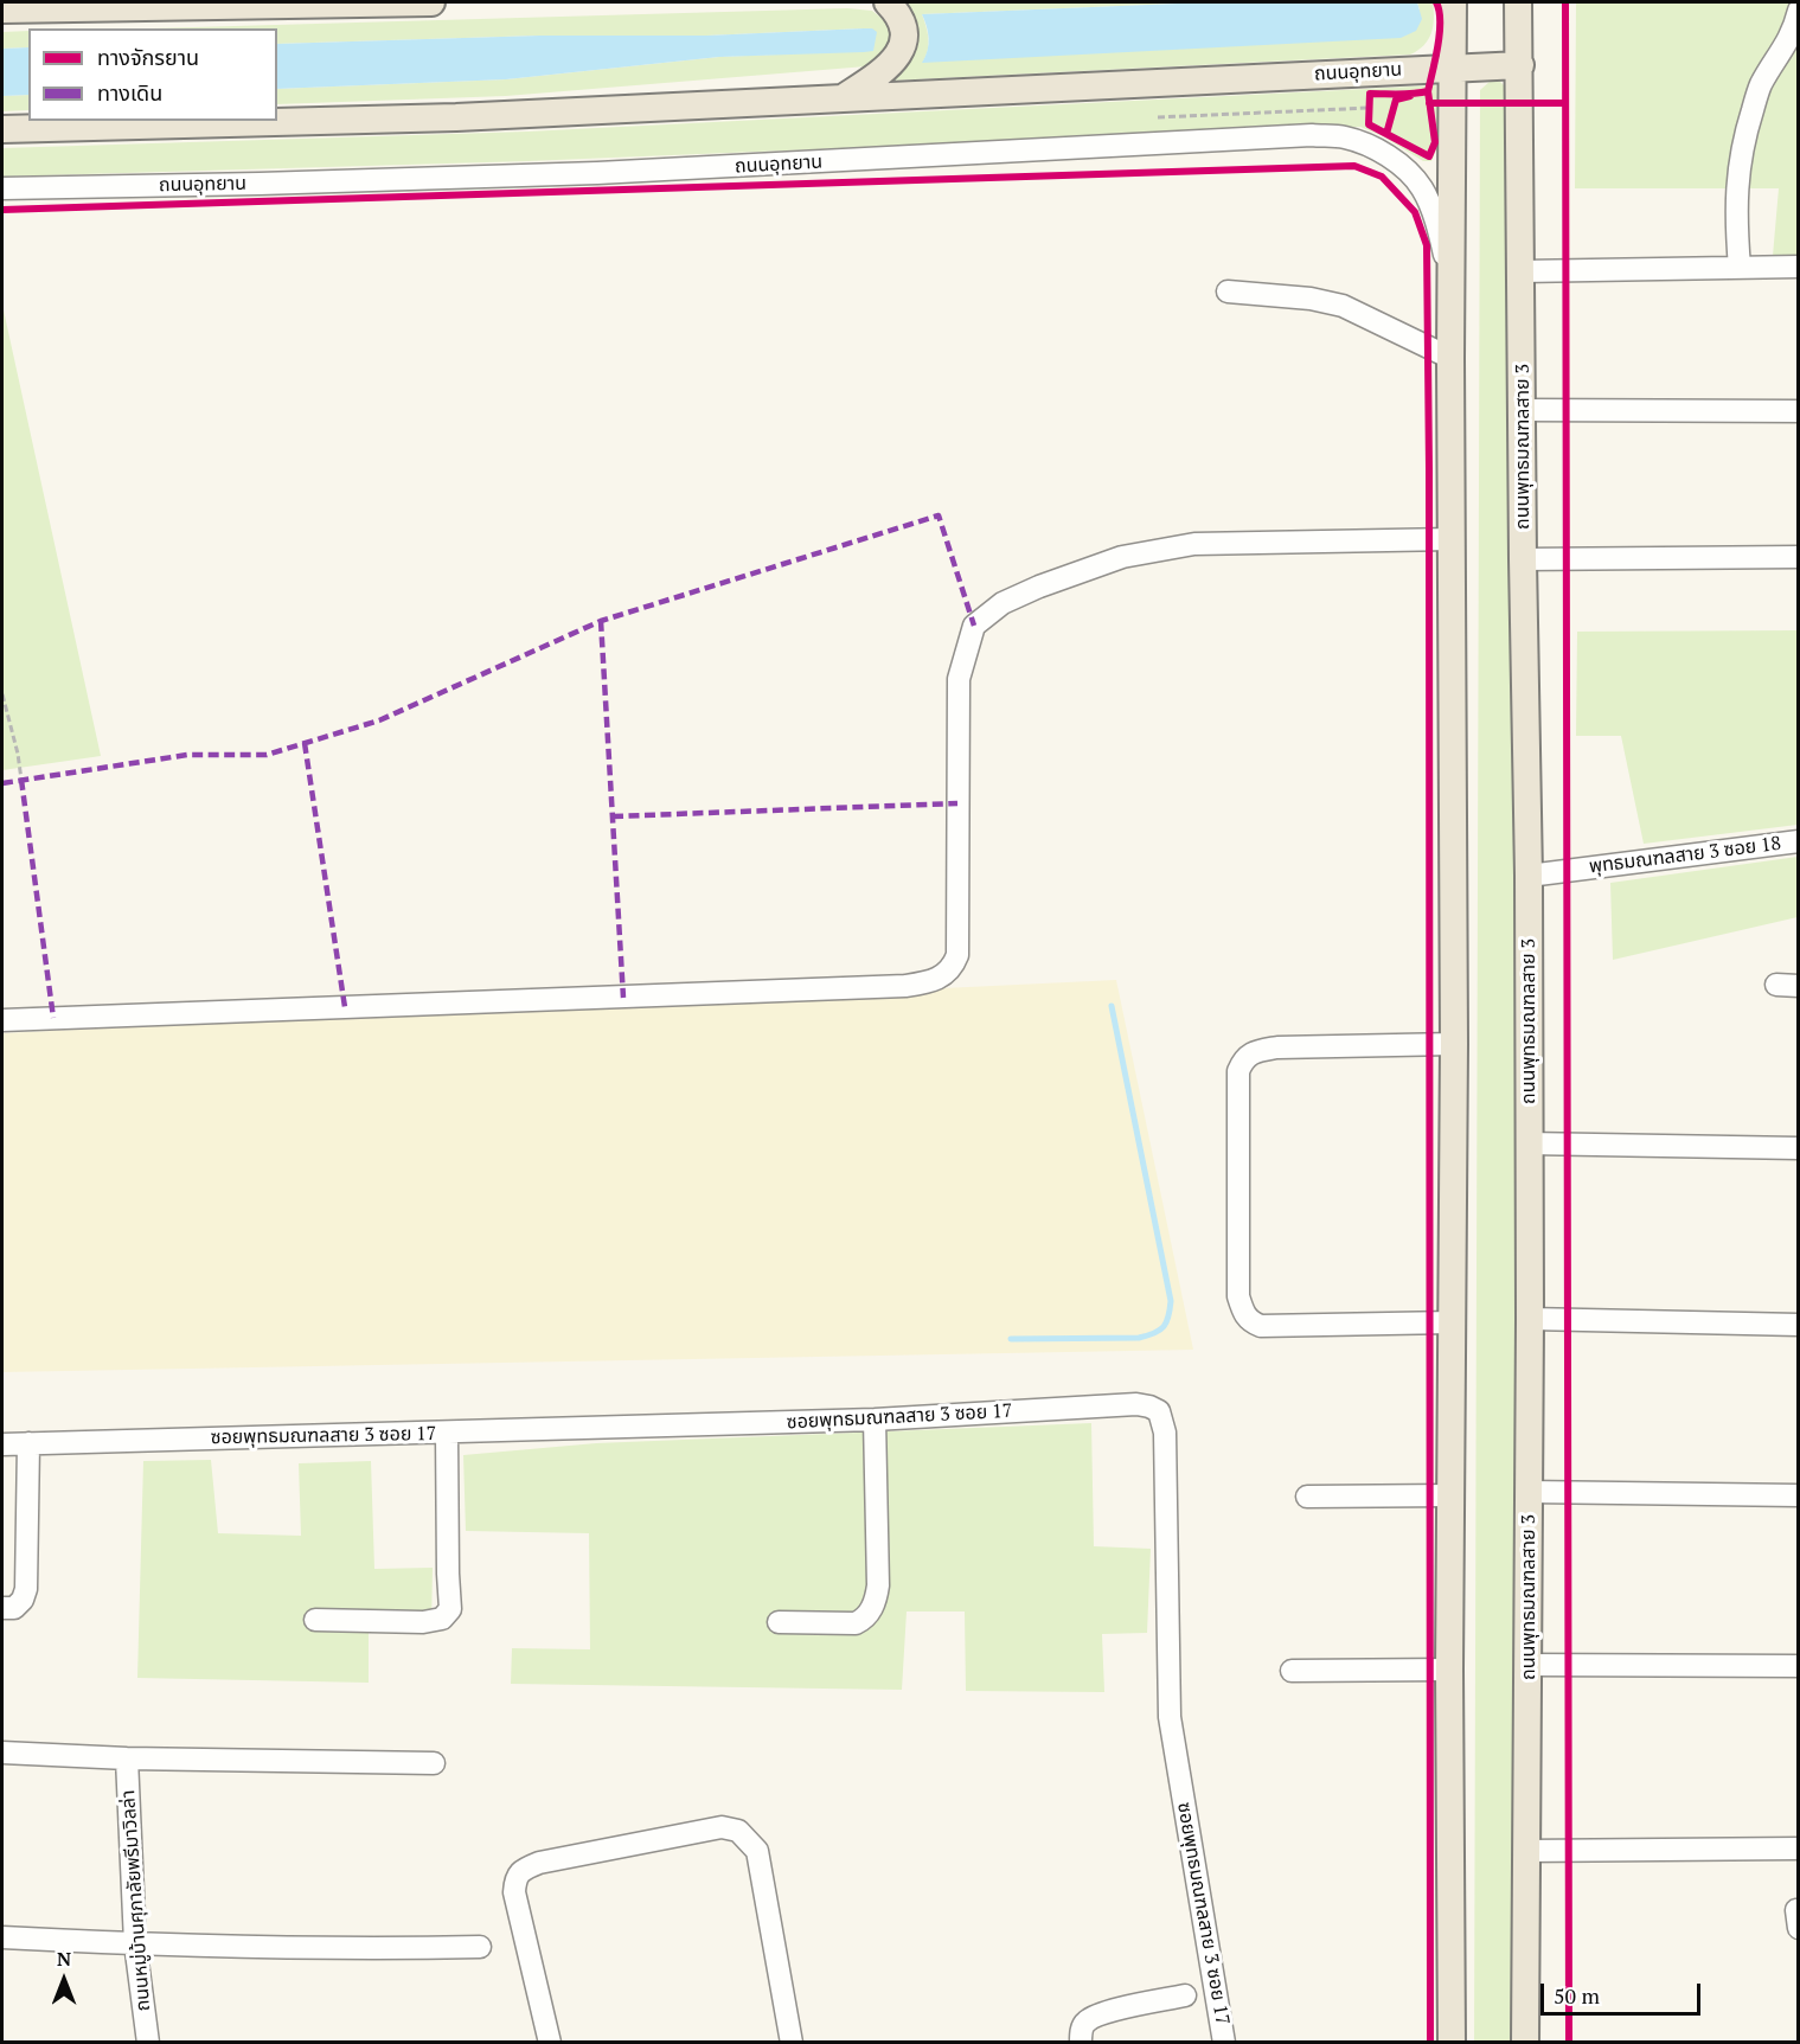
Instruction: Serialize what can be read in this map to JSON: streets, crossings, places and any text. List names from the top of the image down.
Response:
{
  "streets": {
    "main road": ["ถนนอุทยาน", "ถนนพุทธมณฑลสาย 3"],
    "street": ["พุทธมณฑลสาย 3 ซอย 18", "ซอยพุทธมณฑลสาย 3 ซอย 17", "ถนนหมู่บ้านศุภาลัยพรีมาวิลล่า"]
  },
  "crossings": [
    ["ถนนอุทยาน", "ถนนพุทธมณฑลสาย 3"],
    ["ถนนพุทธมณฑลสาย 3", "พุทธมณฑลสาย 3 ซอย 18"]
  ],
  "legend": ["ทางจักรยาน", "ทางเดิน"],
  "scale_bar": "50 m",
  "north": "top"
}
